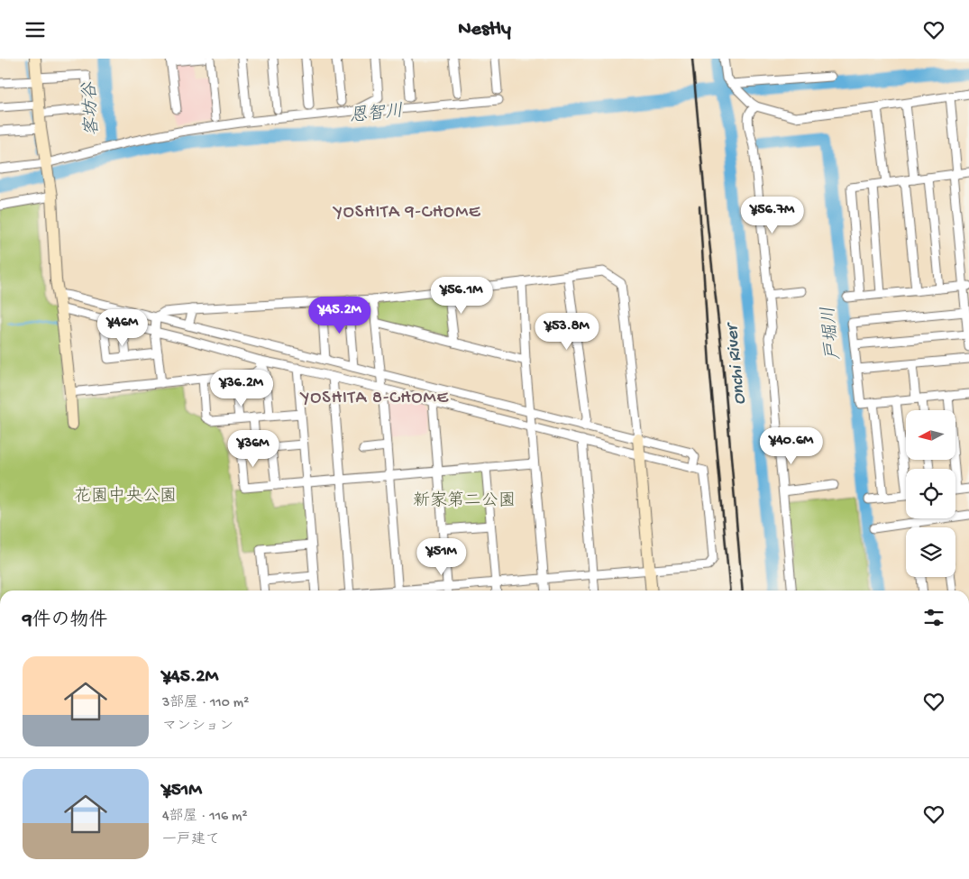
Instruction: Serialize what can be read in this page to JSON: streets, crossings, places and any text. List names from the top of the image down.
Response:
{
  "districts": ["YOSHITA 9-CHOME", "YOSHITA 8-CHOME"],
  "water": [
    "客坊谷",
    "恩智川",
    "戸堀川",
    "Onchi River"
  ],
  "parks": ["花園中央公園", "新家第二公園"],
  "north": "left",
  "page": {
    "header": "Nestly",
    "price": [
      "¥56.7M",
      "¥56.1M",
      "¥45.2M",
      "¥46M",
      "¥53.8M",
      "¥36.2M",
      "¥40.6M",
      "¥36M",
      "¥51M"
    ],
    "heading": "9件の物件",
    "list": [
      {
        "name": "¥45.2M",
        "note": "3部屋 · 110 m² · マンション"
      },
      {
        "name": "¥51M",
        "note": "4部屋 · 116 m² · 一戸建て"
      }
    ]
  }
}
